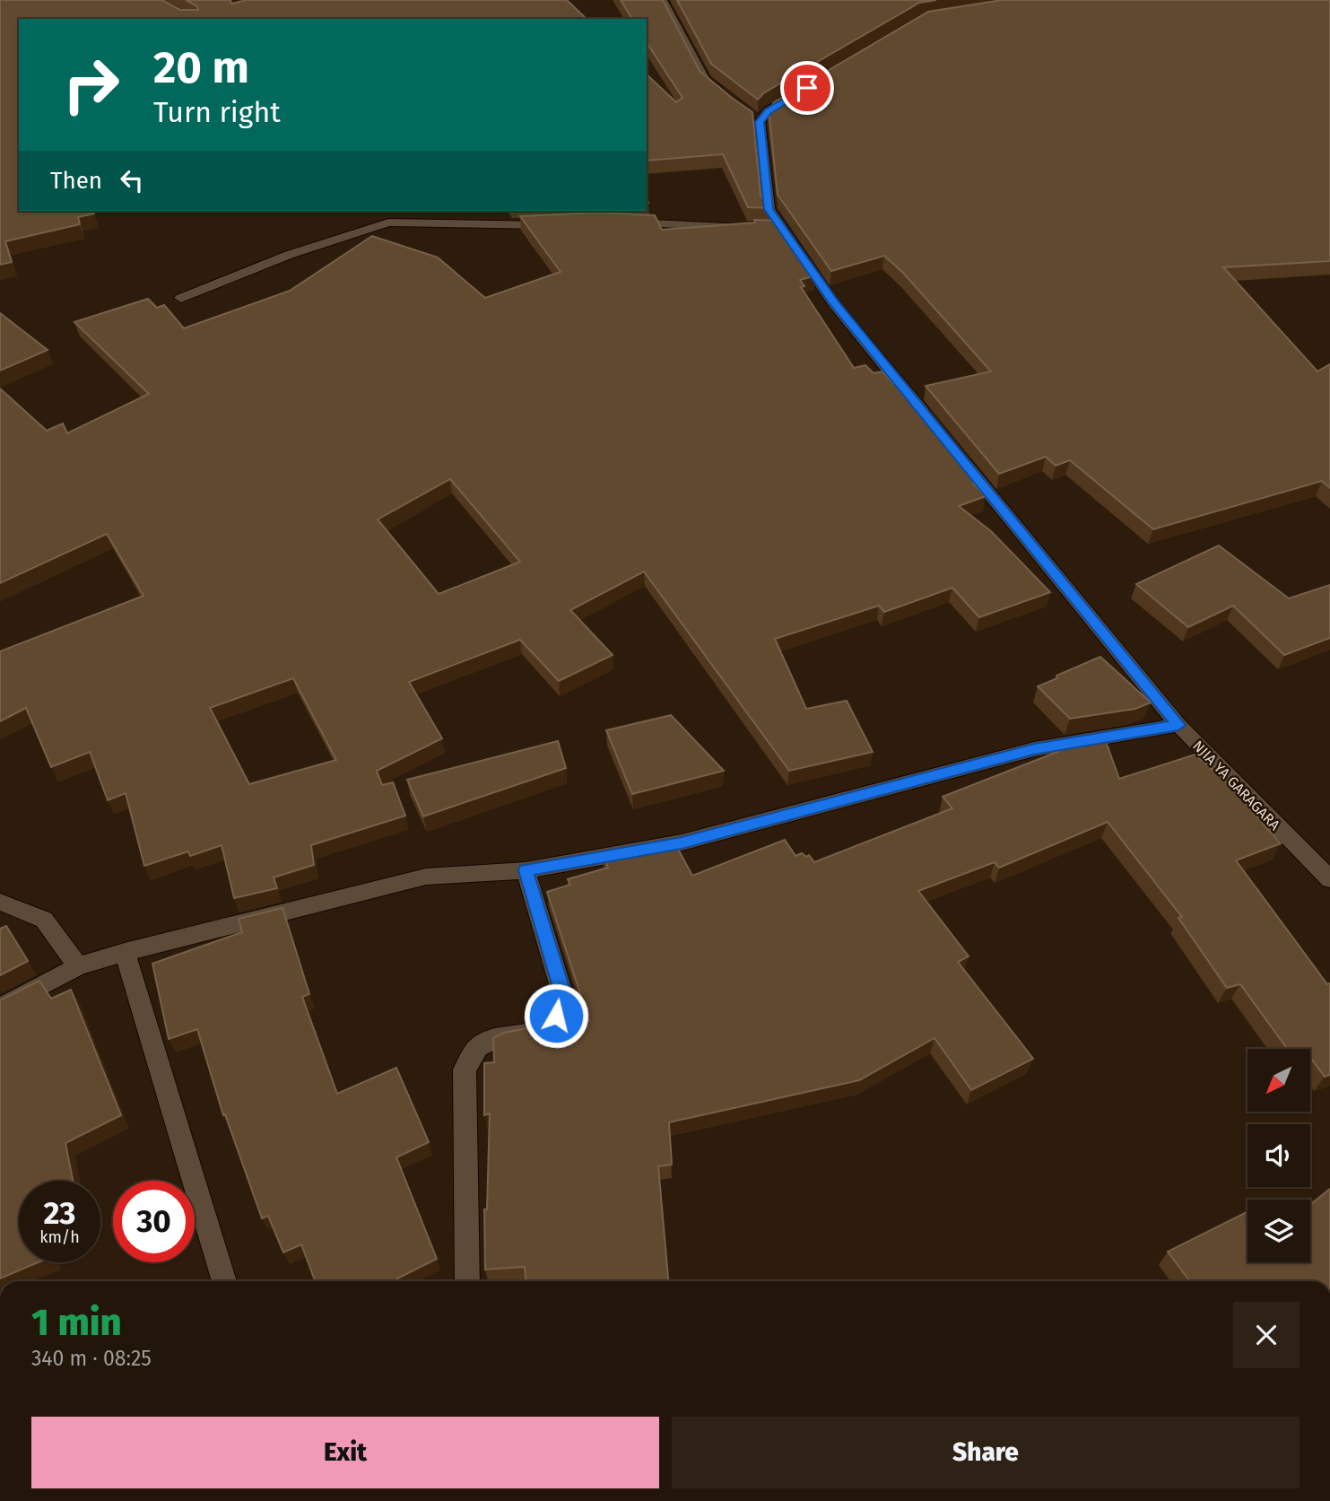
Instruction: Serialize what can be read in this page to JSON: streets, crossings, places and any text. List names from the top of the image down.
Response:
{
  "streets": {
    "street": ["NJIA YA GARAGARA"]
  },
  "north": "bottom left",
  "page": {
    "turn": ["20 m", "Turn right"],
    "then": "Then",
    "speed": "23 km/h",
    "limit": "30",
    "heading": ["1 min", "340 m · 08:25"],
    "buttons": ["Exit", "Share"]
  }
}
